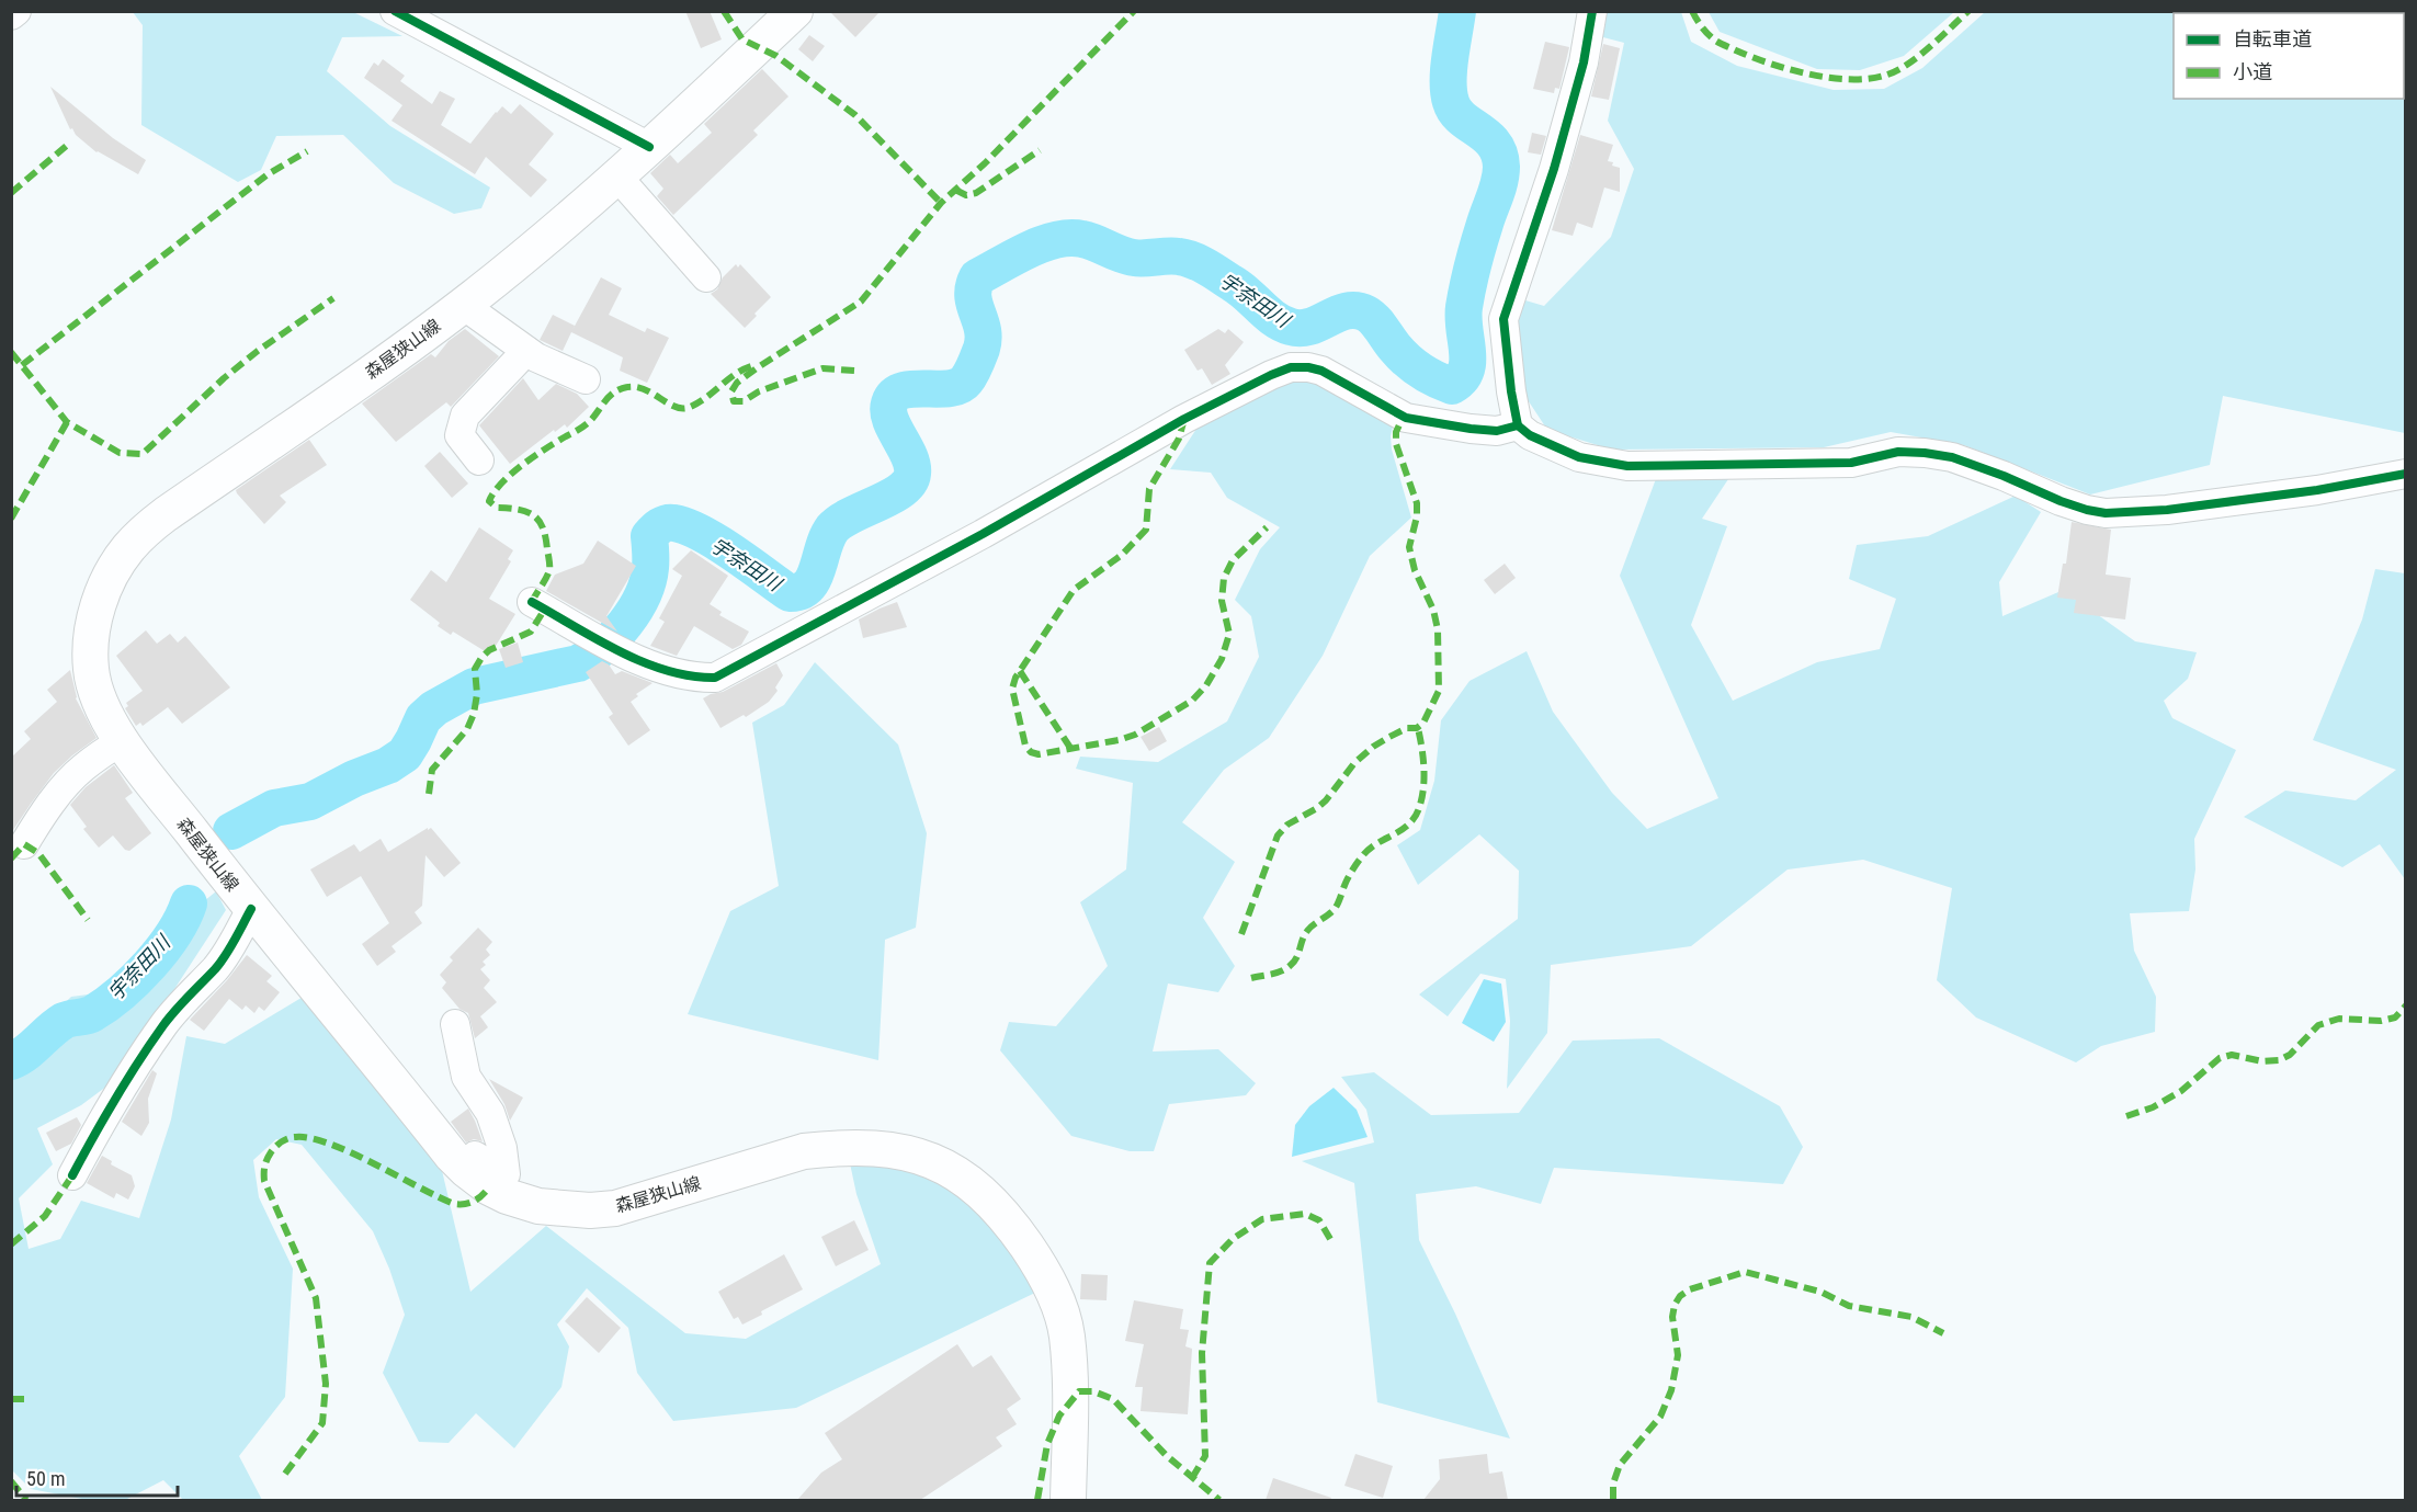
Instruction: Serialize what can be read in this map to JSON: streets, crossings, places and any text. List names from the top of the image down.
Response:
{
  "streets": {
    "main road": ["森屋狭山線"]
  },
  "water": ["宇奈田川"],
  "legend": ["自転車道", "小道"],
  "scale_bar": "50 m"
}
